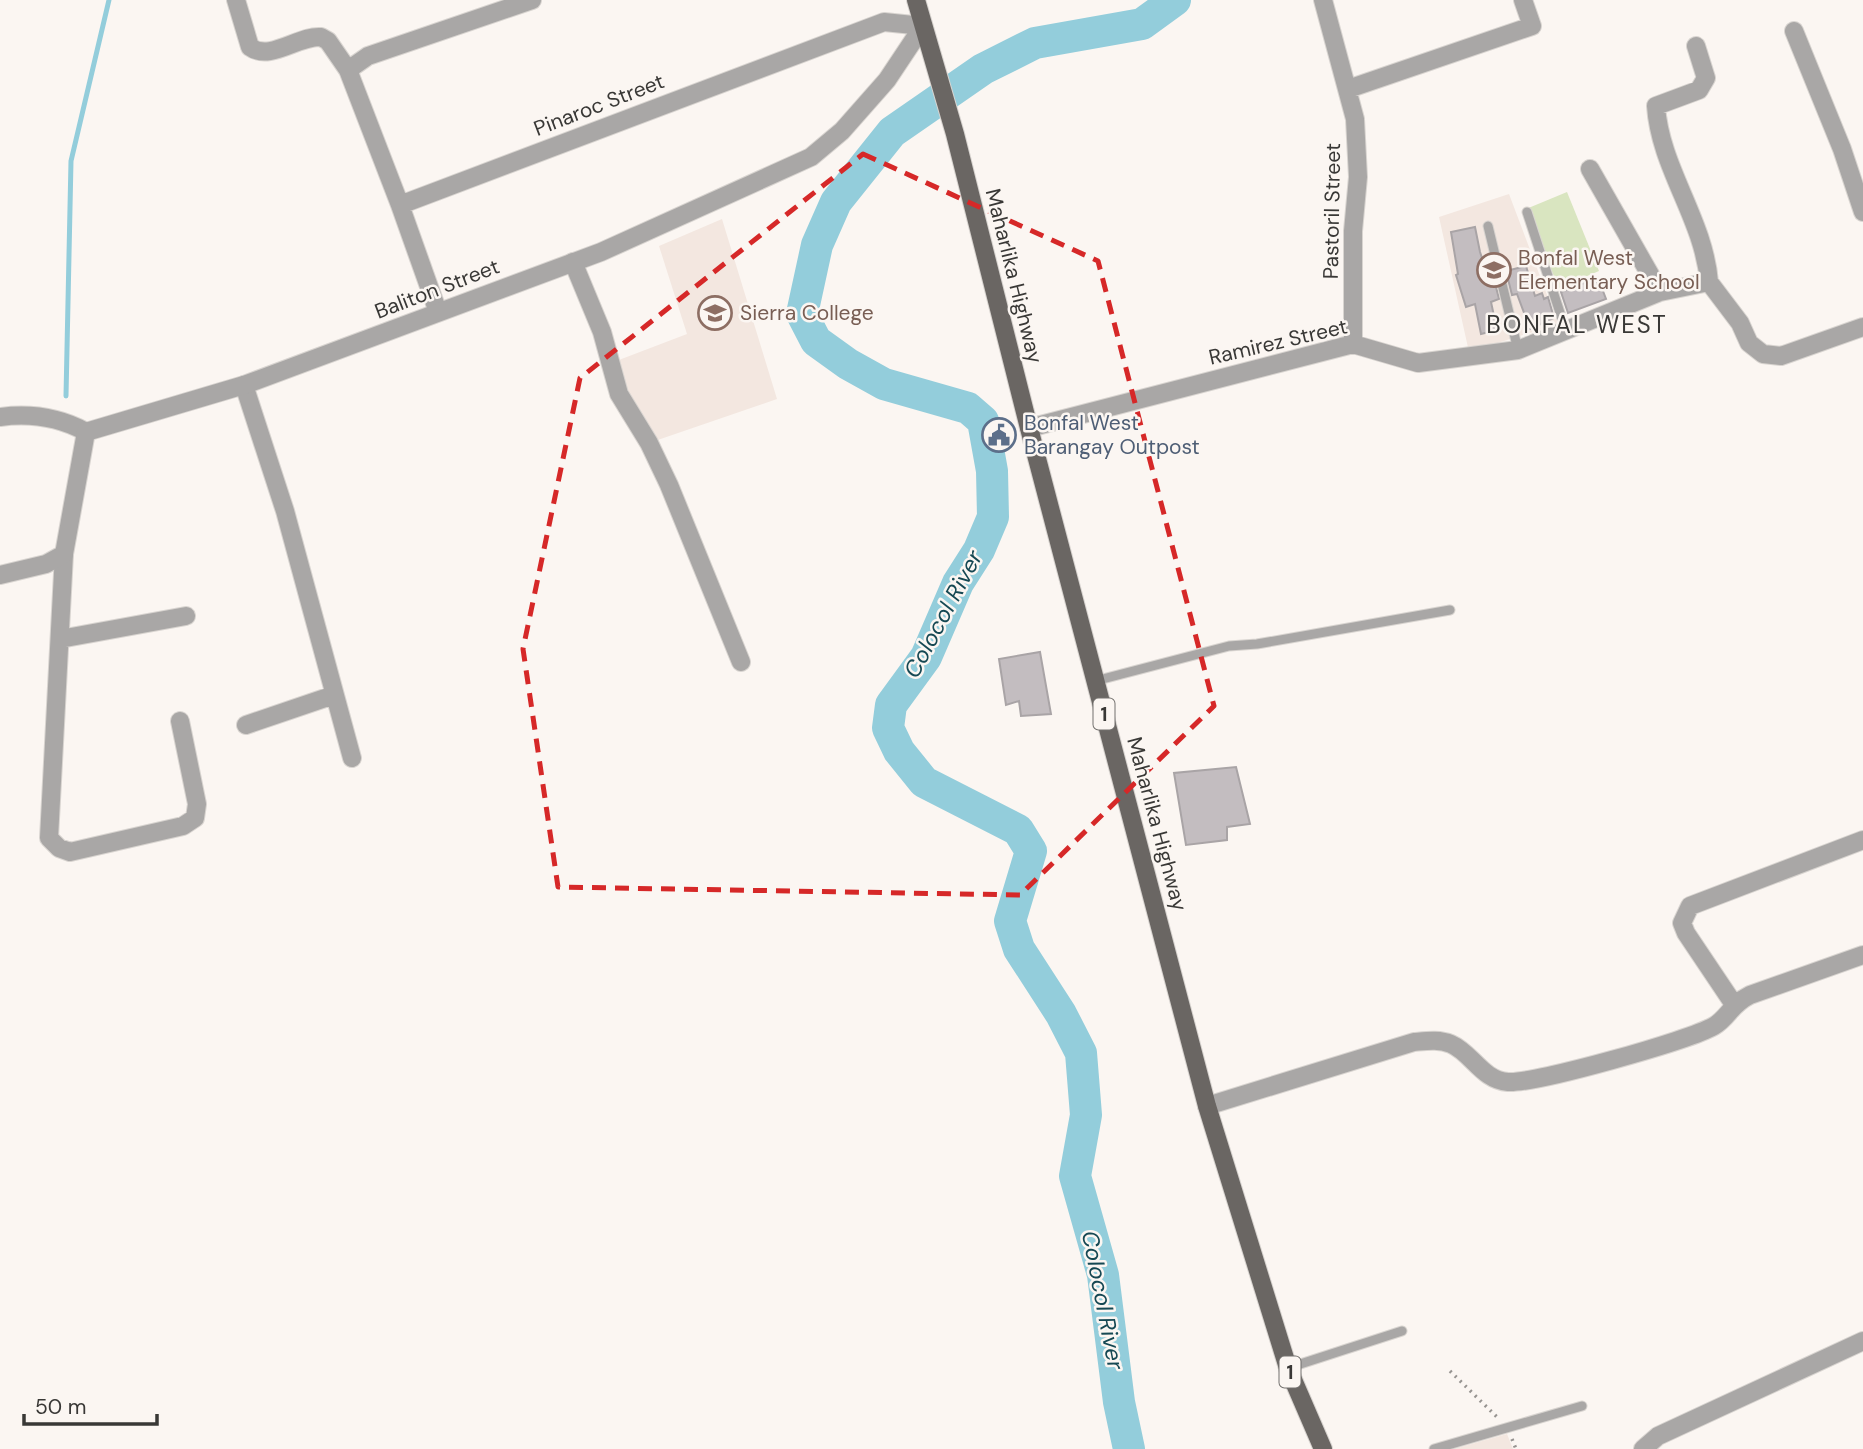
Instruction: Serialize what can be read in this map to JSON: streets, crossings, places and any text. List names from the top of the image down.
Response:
{
  "streets": {
    "main road": ["Maharlika Highway", "1"],
    "street": [
      "Pinaroc Street",
      "Pastoril Street",
      "Baliton Street",
      "Ramirez Street"
    ]
  },
  "crossings": [
    ["Pinaroc Street", "Maharlika Highway"],
    ["Pinaroc Street", "Baliton Street"],
    ["Pastoril Street", "Ramirez Street"],
    ["Maharlika Highway", "Baliton Street"],
    ["Maharlika Highway", "Ramirez Street"]
  ],
  "districts": ["BONFAL WEST"],
  "water": ["Colocol River"],
  "places": {
    "school or university": ["Bonfal West Elementary School", "Sierra College"],
    "public building": ["Bonfal West Barangay Outpost"]
  },
  "scale_bar": "50 m"
}
